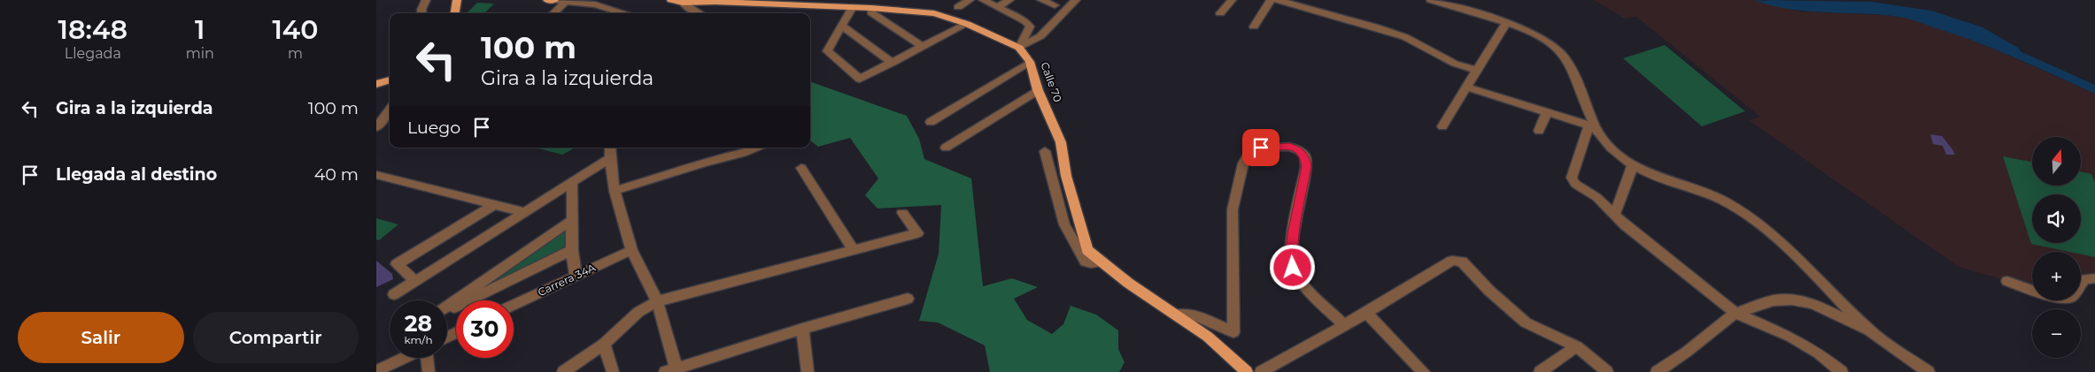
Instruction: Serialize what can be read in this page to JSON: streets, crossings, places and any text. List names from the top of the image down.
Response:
{
  "streets": {
    "main road": ["Calle 70"],
    "street": ["Carrera 34A"]
  },
  "north": "top",
  "page": {
    "eta": [
      "18:48",
      "Llegada",
      "1",
      "min",
      "140",
      "m"
    ],
    "turn": ["100 m", "Gira a la izquierda"],
    "list": [
      {
        "name": "Gira a la izquierda",
        "value": "100 m"
      },
      {
        "name": "Llegada al destino",
        "value": "40 m"
      }
    ],
    "then": "Luego",
    "map_buttons": ["+", "−"],
    "speed": "28 km/h",
    "limit": "30",
    "buttons": ["Salir", "Compartir"]
  }
}
